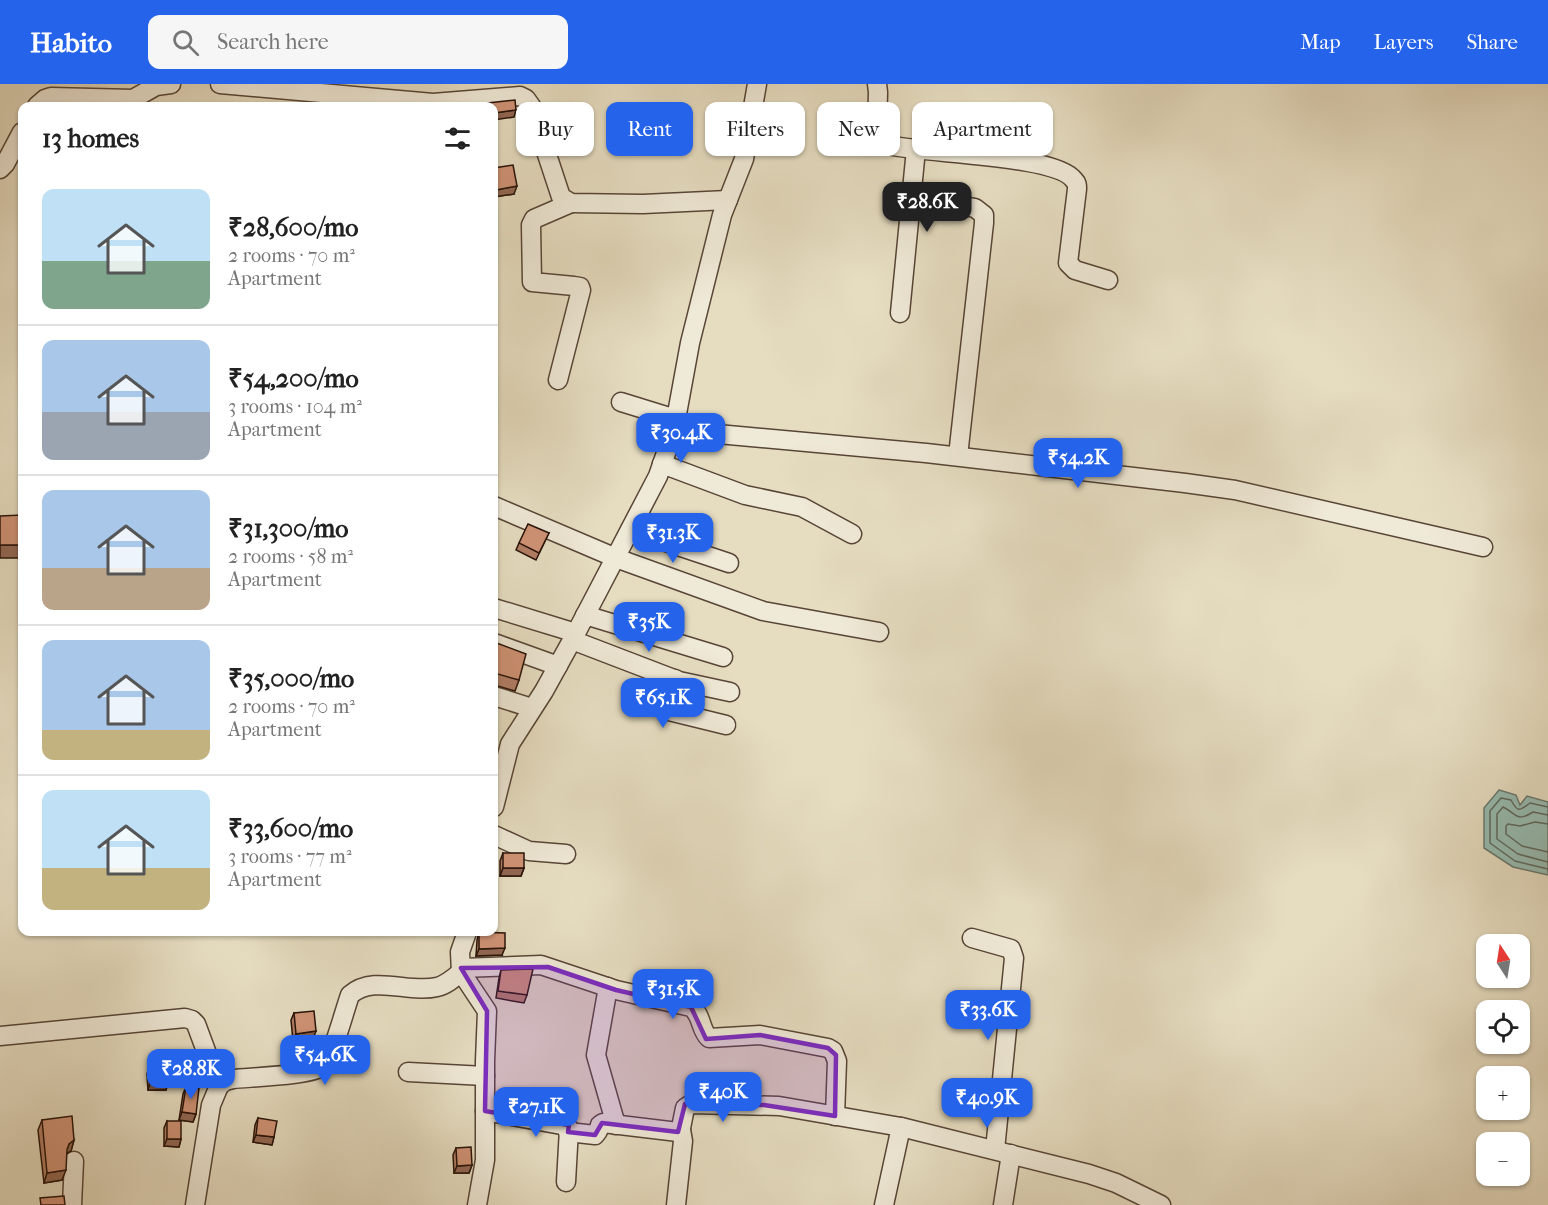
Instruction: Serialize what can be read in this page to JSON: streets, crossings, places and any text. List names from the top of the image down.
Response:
{
  "north": "top",
  "page": {
    "header": "Habito",
    "search": "Search here",
    "nav": ["Map", "Layers", "Share"],
    "chip": [
      "Buy",
      "Rent",
      "Filters",
      "New",
      "Apartment"
    ],
    "heading": "13 homes",
    "list": [
      {
        "name": "₹28,600/mo",
        "note": "2 rooms · 70 m² · Apartment"
      },
      {
        "name": "₹54,200/mo",
        "note": "3 rooms · 104 m² · Apartment"
      },
      {
        "name": "₹31,300/mo",
        "note": "2 rooms · 58 m² · Apartment"
      },
      {
        "name": "₹35,000/mo",
        "note": "2 rooms · 70 m² · Apartment"
      },
      {
        "name": "₹33,600/mo",
        "note": "3 rooms · 77 m² · Apartment"
      }
    ],
    "price": [
      "₹28.6K",
      "₹30.4K",
      "₹54.2K",
      "₹31.3K",
      "₹35K",
      "₹65.1K",
      "₹31.5K",
      "₹33.6K",
      "₹54.6K",
      "₹28.8K",
      "₹40K",
      "₹40.9K",
      "₹27.1K"
    ],
    "map_buttons": ["+", "−"]
  }
}
